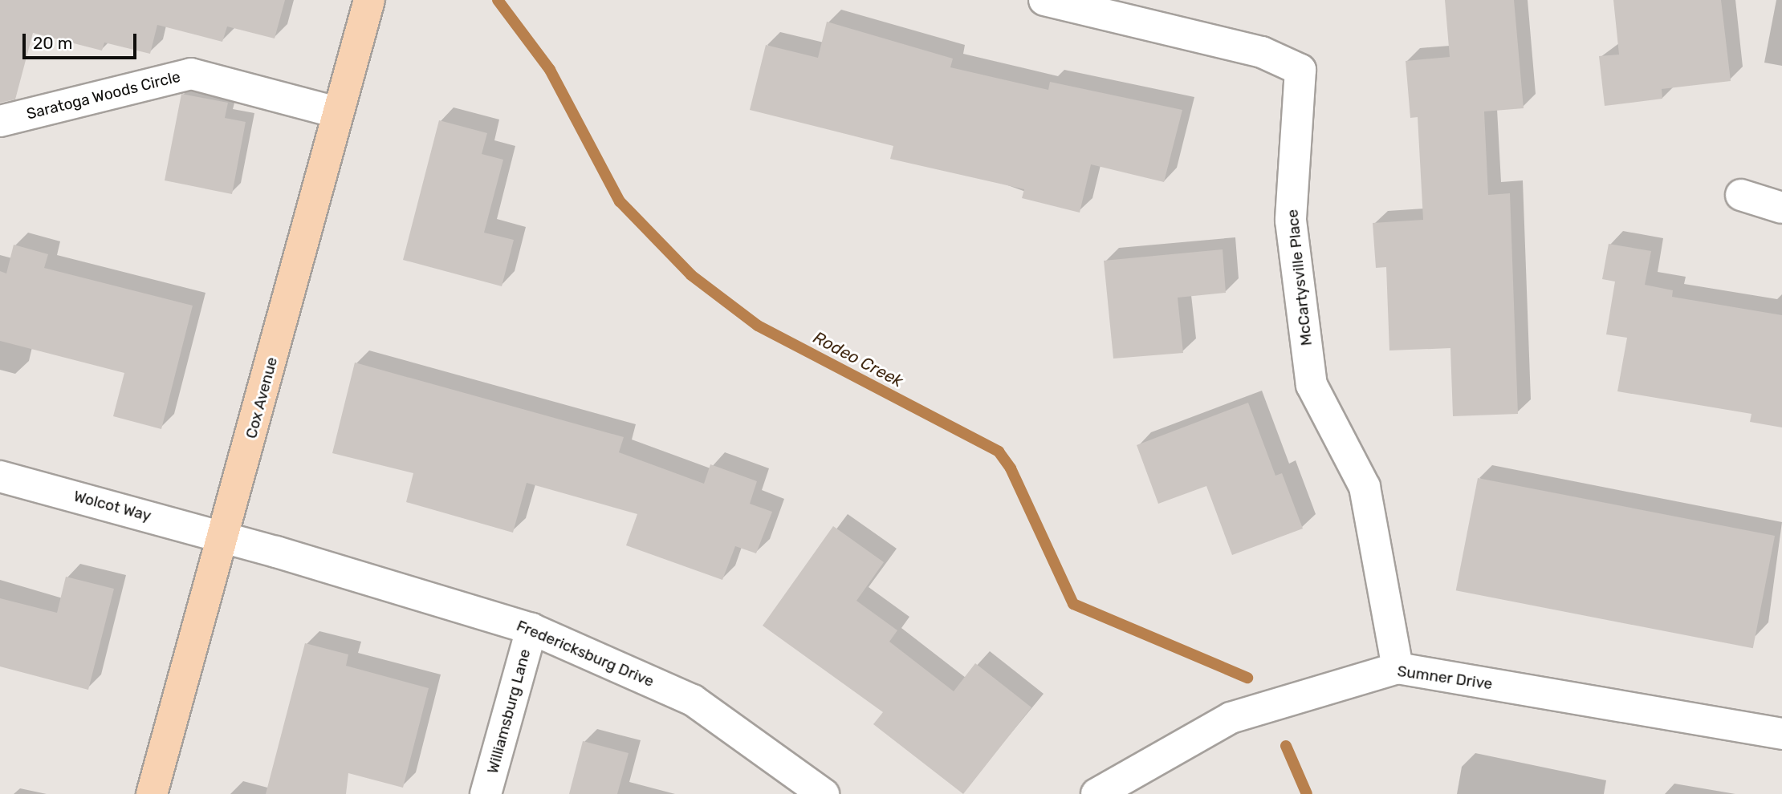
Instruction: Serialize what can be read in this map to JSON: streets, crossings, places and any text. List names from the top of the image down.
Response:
{
  "streets": {
    "main road": ["Cox Avenue"],
    "street": [
      "Saratoga Woods Circle",
      "McCartysville Place",
      "Wolcot Way",
      "Fredericksburg Drive",
      "Sumner Drive",
      "Williamsburg Lane"
    ]
  },
  "crossings": [
    ["Saratoga Woods Circle", "Cox Avenue"],
    ["McCartysville Place", "Sumner Drive"],
    ["Cox Avenue", "Wolcot Way"],
    ["Cox Avenue", "Fredericksburg Drive"],
    ["Wolcot Way", "Fredericksburg Drive"],
    ["Fredericksburg Drive", "Williamsburg Lane"]
  ],
  "water": ["Rodeo Creek"],
  "scale_bar": "20 m"
}
